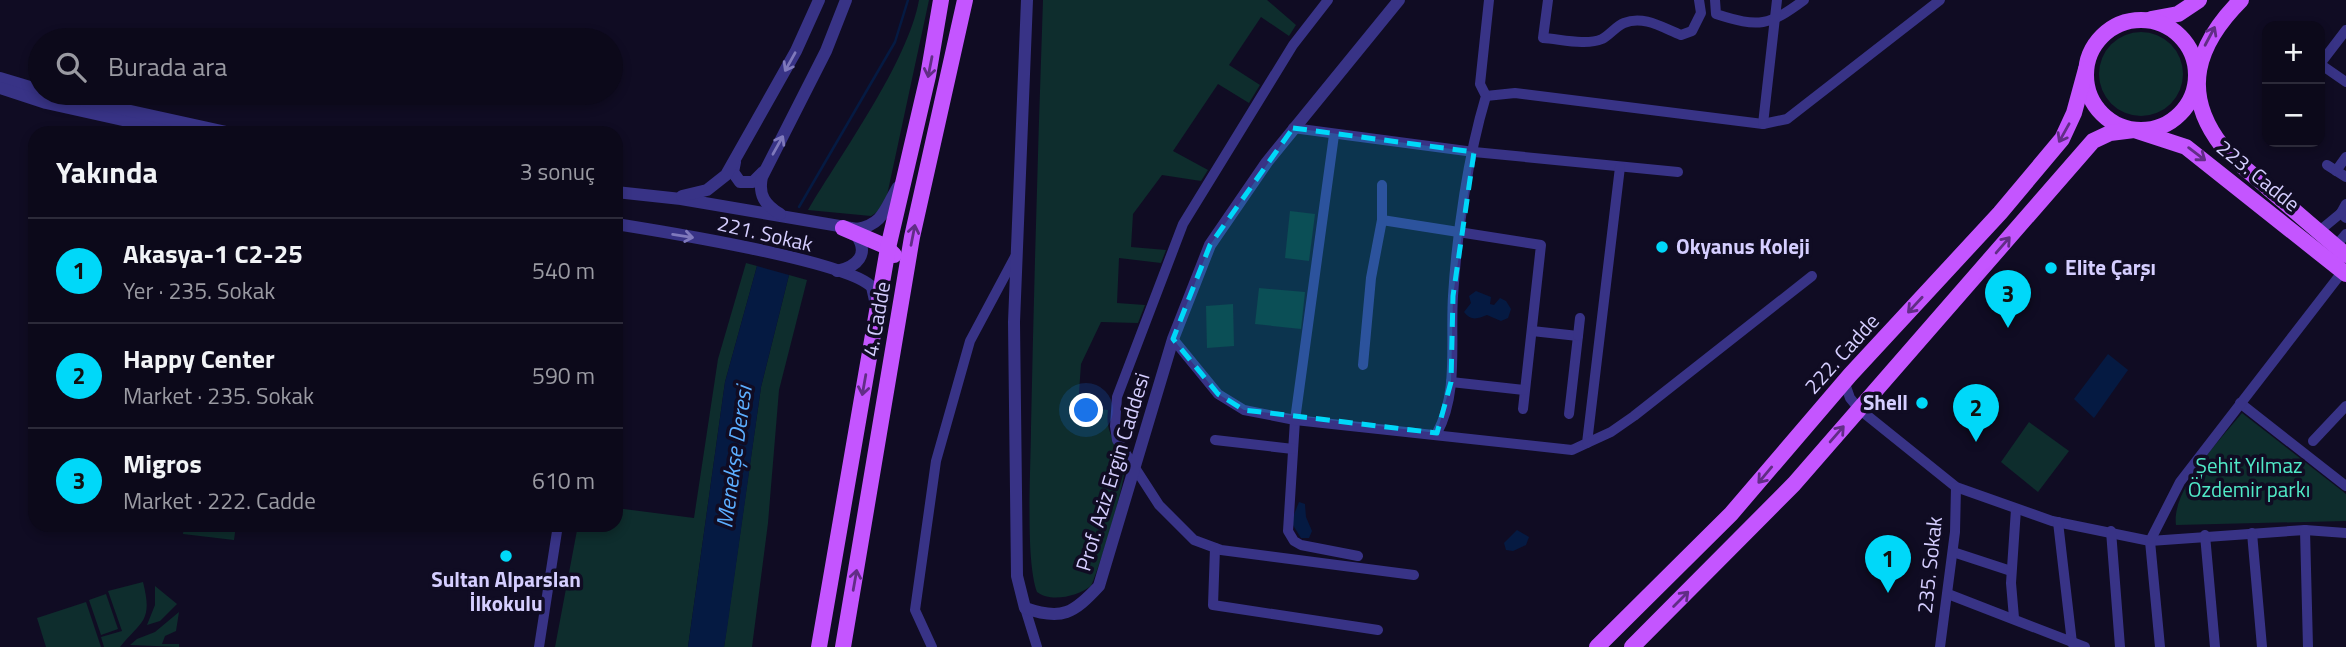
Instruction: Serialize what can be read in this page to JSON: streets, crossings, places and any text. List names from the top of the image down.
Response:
{
  "streets": {
    "main road": ["223. Cadde", "4. Cadde", "222. Cadde"],
    "street": ["221. Sokak", "Prof. Aziz Ergin Caddesi", "235. Sokak"]
  },
  "crossings": [
    ["223. Cadde", "222. Cadde"],
    ["221. Sokak", "4. Cadde"]
  ],
  "water": ["Menekşe Deresi"],
  "parks": ["Şehit Yılmaz Özdemir parkı"],
  "places": [
    "Okyanus Koleji",
    "Elite Çarşı",
    "Shell",
    "Sultan Alparslan İlkokulu"
  ],
  "page": {
    "map_buttons": ["+", "−"],
    "search": "Burada ara",
    "heading": ["Yakında", "3 sonuç"],
    "list": [
      {
        "mark": "1",
        "name": "Akasya-1 C2-25",
        "note": "Yer · 235. Sokak",
        "value": "540 m"
      },
      {
        "mark": "2",
        "name": "Happy Center",
        "note": "Market · 235. Sokak",
        "value": "590 m"
      },
      {
        "mark": "3",
        "name": "Migros",
        "note": "Market · 222. Cadde",
        "value": "610 m"
      }
    ],
    "pins": ["3", "2", "1"]
  }
}
